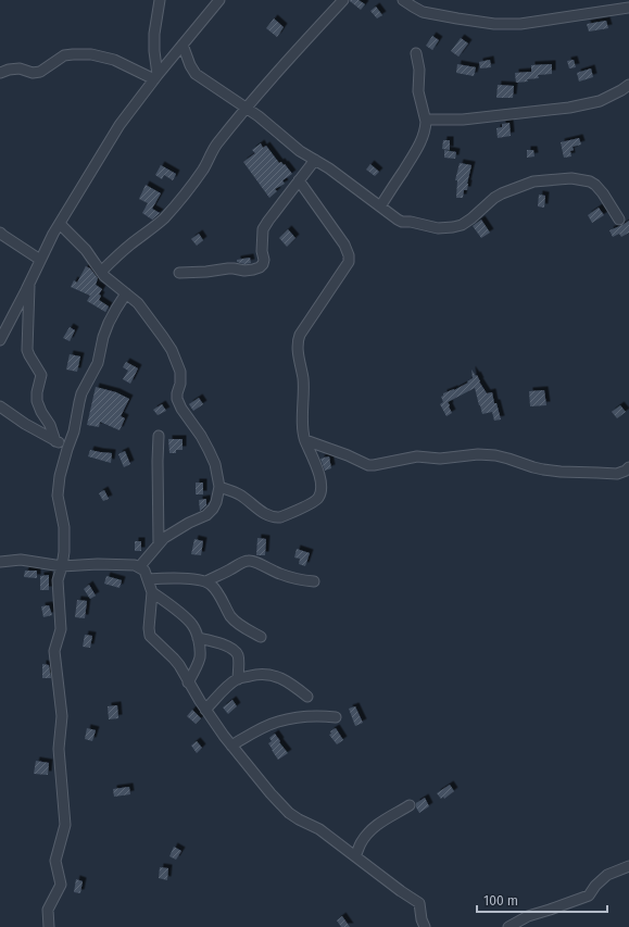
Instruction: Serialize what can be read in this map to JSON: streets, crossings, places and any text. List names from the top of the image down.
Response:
{
  "scale_bar": "100 m"
}
